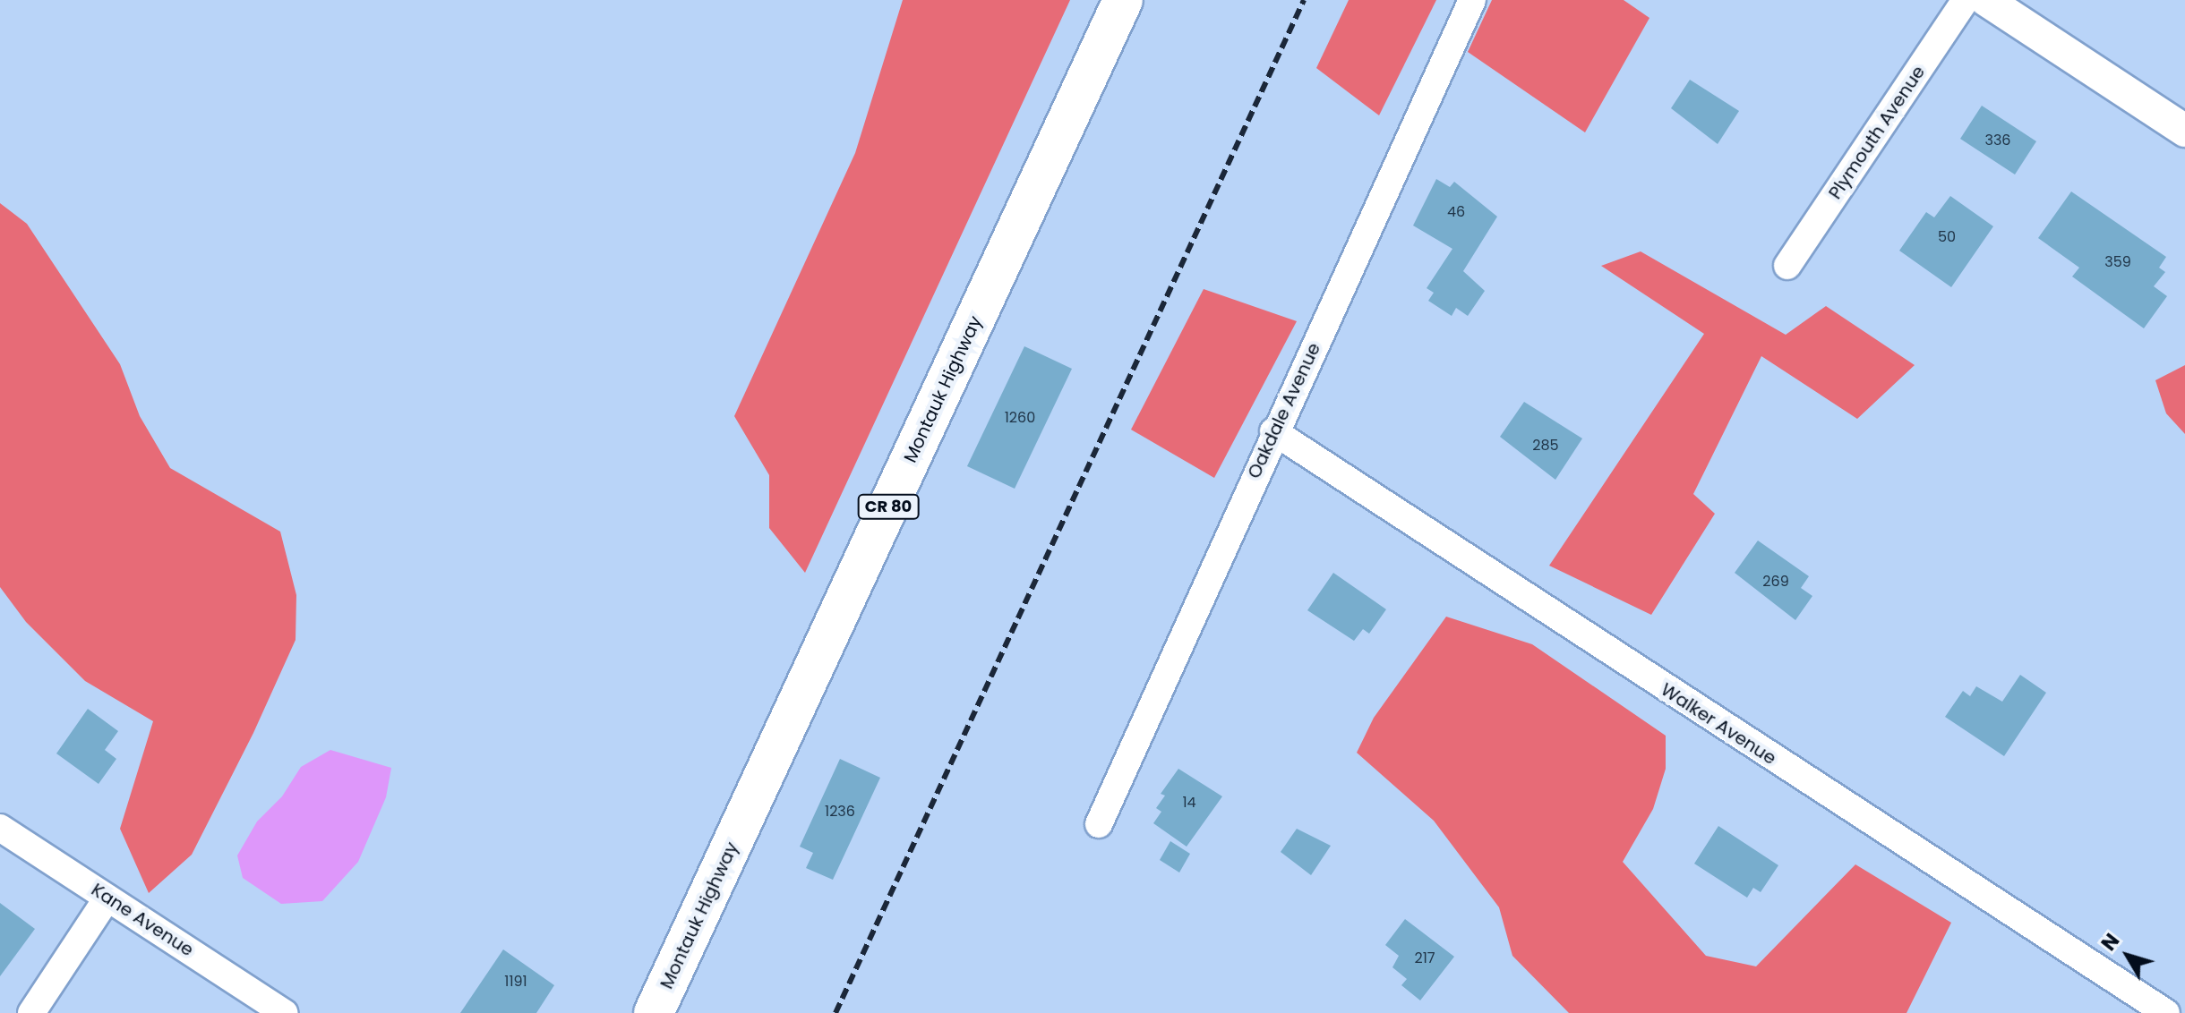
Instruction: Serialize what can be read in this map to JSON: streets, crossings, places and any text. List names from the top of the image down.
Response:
{
  "streets": {
    "main road": ["Montauk Highway", "CR 80"],
    "street": [
      "Plymouth Avenue",
      "Oakdale Avenue",
      "Walker Avenue",
      "Kane Avenue"
    ]
  },
  "crossings": [
    ["Oakdale Avenue", "Walker Avenue"]
  ],
  "house_numbers": [
    "336",
    "46",
    "50",
    "359",
    "1260",
    "285",
    "269",
    "14",
    "1236",
    "217",
    "1191"
  ],
  "north": "top left"
}
